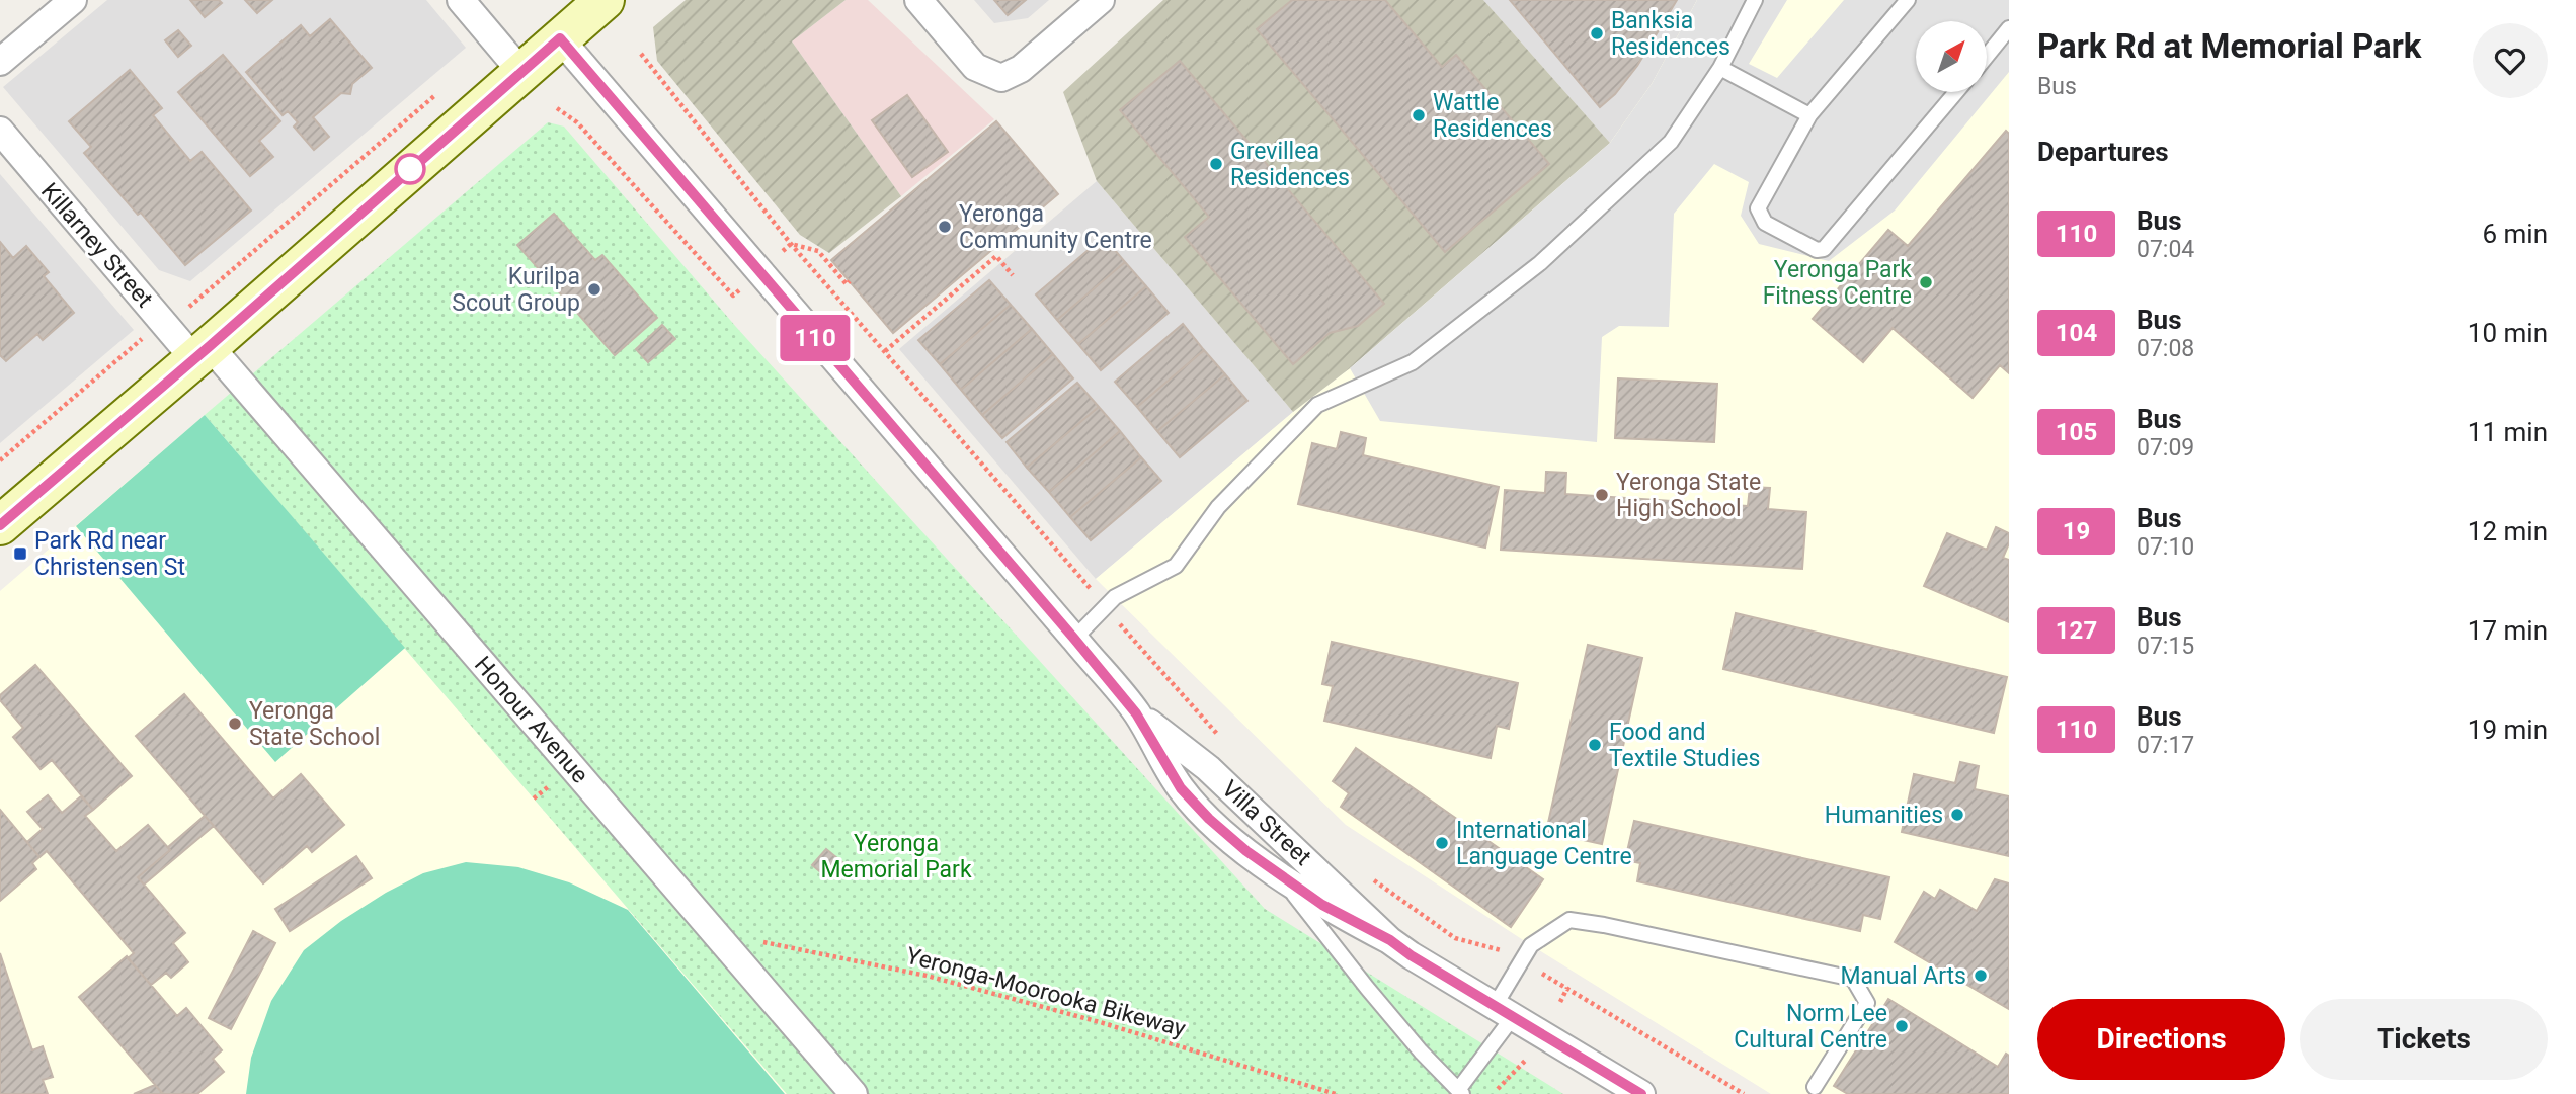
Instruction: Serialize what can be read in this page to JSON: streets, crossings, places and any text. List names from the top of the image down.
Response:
{
  "streets": {
    "street": ["Killarney Street", "Honour Avenue", "Villa Street"],
    "path": ["Yeronga-Moorooka Bikeway"]
  },
  "crossings": [
    ["Killarney Street", "Honour Avenue"]
  ],
  "parks": ["Yeronga Memorial Park"],
  "places": {
    "other": [
      "Banksia Residences",
      "Wattle Residences",
      "Grevillea Residences",
      "Yeronga Community Centre",
      "Yeronga Park Fitness Centre",
      "Kurilpa Scout Group",
      "Yeronga State High School",
      "Yeronga State School",
      "Food and Textile Studies",
      "Humanities",
      "International Language Centre",
      "Manual Arts",
      "Norm Lee Cultural Centre"
    ],
    "transit": ["Park Rd near Christensen St"]
  },
  "lines": ["bus line 110"],
  "north": "top right",
  "page": {
    "on_map": "110",
    "heading": [
      ["Park Rd at Memorial Park", "Bus"],
      "Departures"
    ],
    "list": [
      {
        "mark": "110",
        "name": "Bus",
        "note": "07:04",
        "value": "6 min"
      },
      {
        "mark": "104",
        "name": "Bus",
        "note": "07:08",
        "value": "10 min"
      },
      {
        "mark": "105",
        "name": "Bus",
        "note": "07:09",
        "value": "11 min"
      },
      {
        "mark": "19",
        "name": "Bus",
        "note": "07:10",
        "value": "12 min"
      },
      {
        "mark": "127",
        "name": "Bus",
        "note": "07:15",
        "value": "17 min"
      },
      {
        "mark": "110",
        "name": "Bus",
        "note": "07:17",
        "value": "19 min"
      }
    ],
    "buttons": ["Directions", "Tickets"]
  }
}
